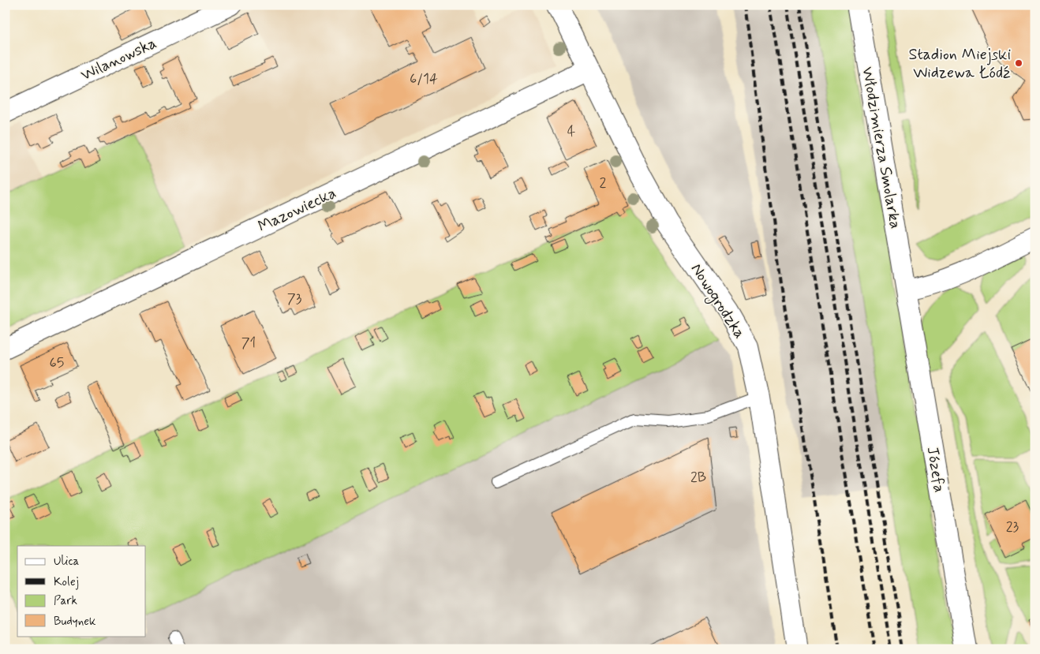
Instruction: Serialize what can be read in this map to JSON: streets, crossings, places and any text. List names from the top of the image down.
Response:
{
  "streets": {
    "street": [
      "Wilanowska",
      "Włodzimierza Smolarka",
      "Mazowiecka",
      "Nowogrodzka",
      "Józefa"
    ]
  },
  "crossings": [
    ["Włodzimierza Smolarka", "Józefa"],
    ["Mazowiecka", "Nowogrodzka"]
  ],
  "places": ["Stadion Miejski Widzewa Łódź"],
  "house_numbers": [
    "6/14",
    "4",
    "2",
    "73",
    "71",
    "65",
    "2B",
    "23"
  ],
  "legend": [
    "Ulica",
    "Kolej",
    "Park",
    "Budynek"
  ]
}
